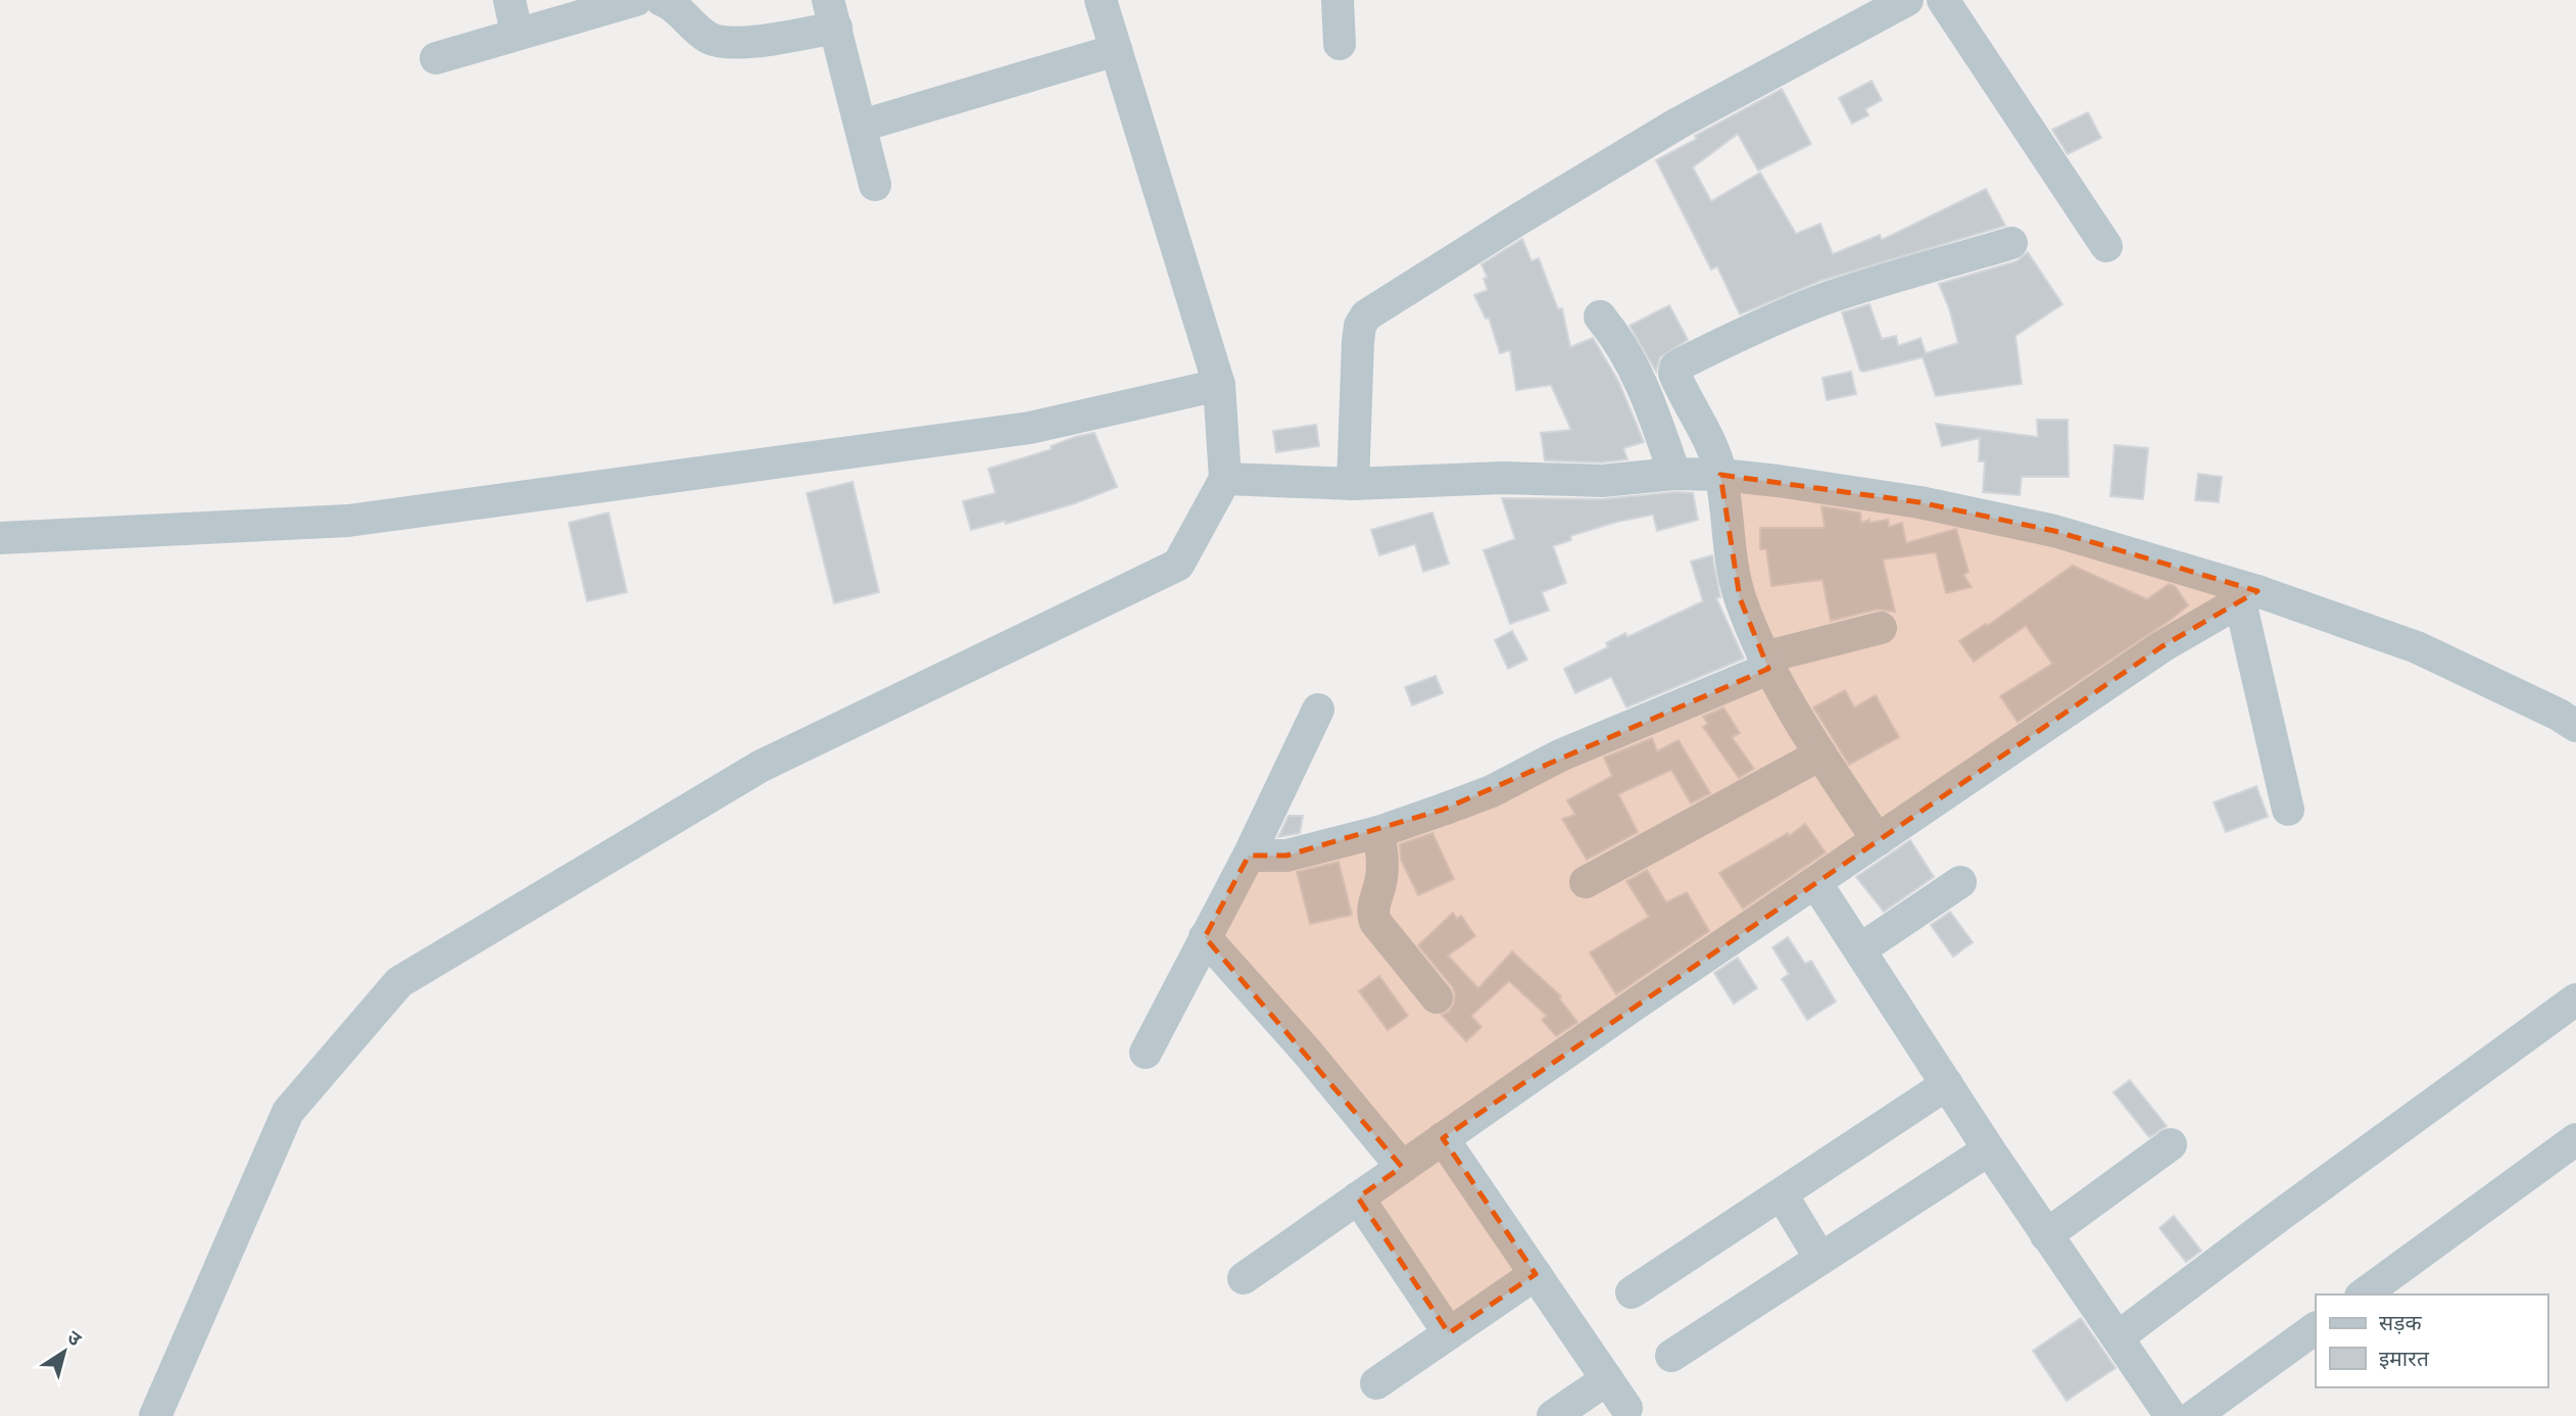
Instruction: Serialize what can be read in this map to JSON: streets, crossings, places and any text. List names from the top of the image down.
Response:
{
  "legend": ["सड़क", "इमारत"],
  "north": "top right"
}
